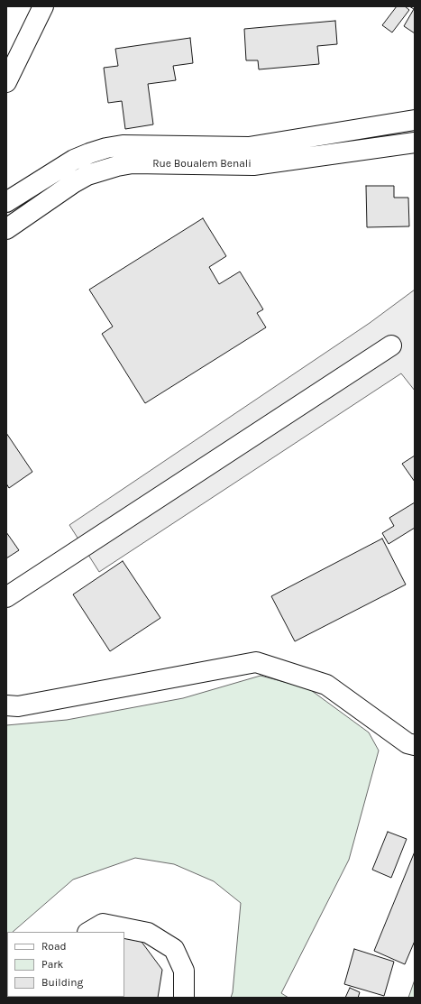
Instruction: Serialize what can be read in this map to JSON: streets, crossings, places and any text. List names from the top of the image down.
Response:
{
  "streets": {
    "street": ["Rue Boualem Benali"]
  },
  "legend": ["Road", "Park", "Building"]
}
